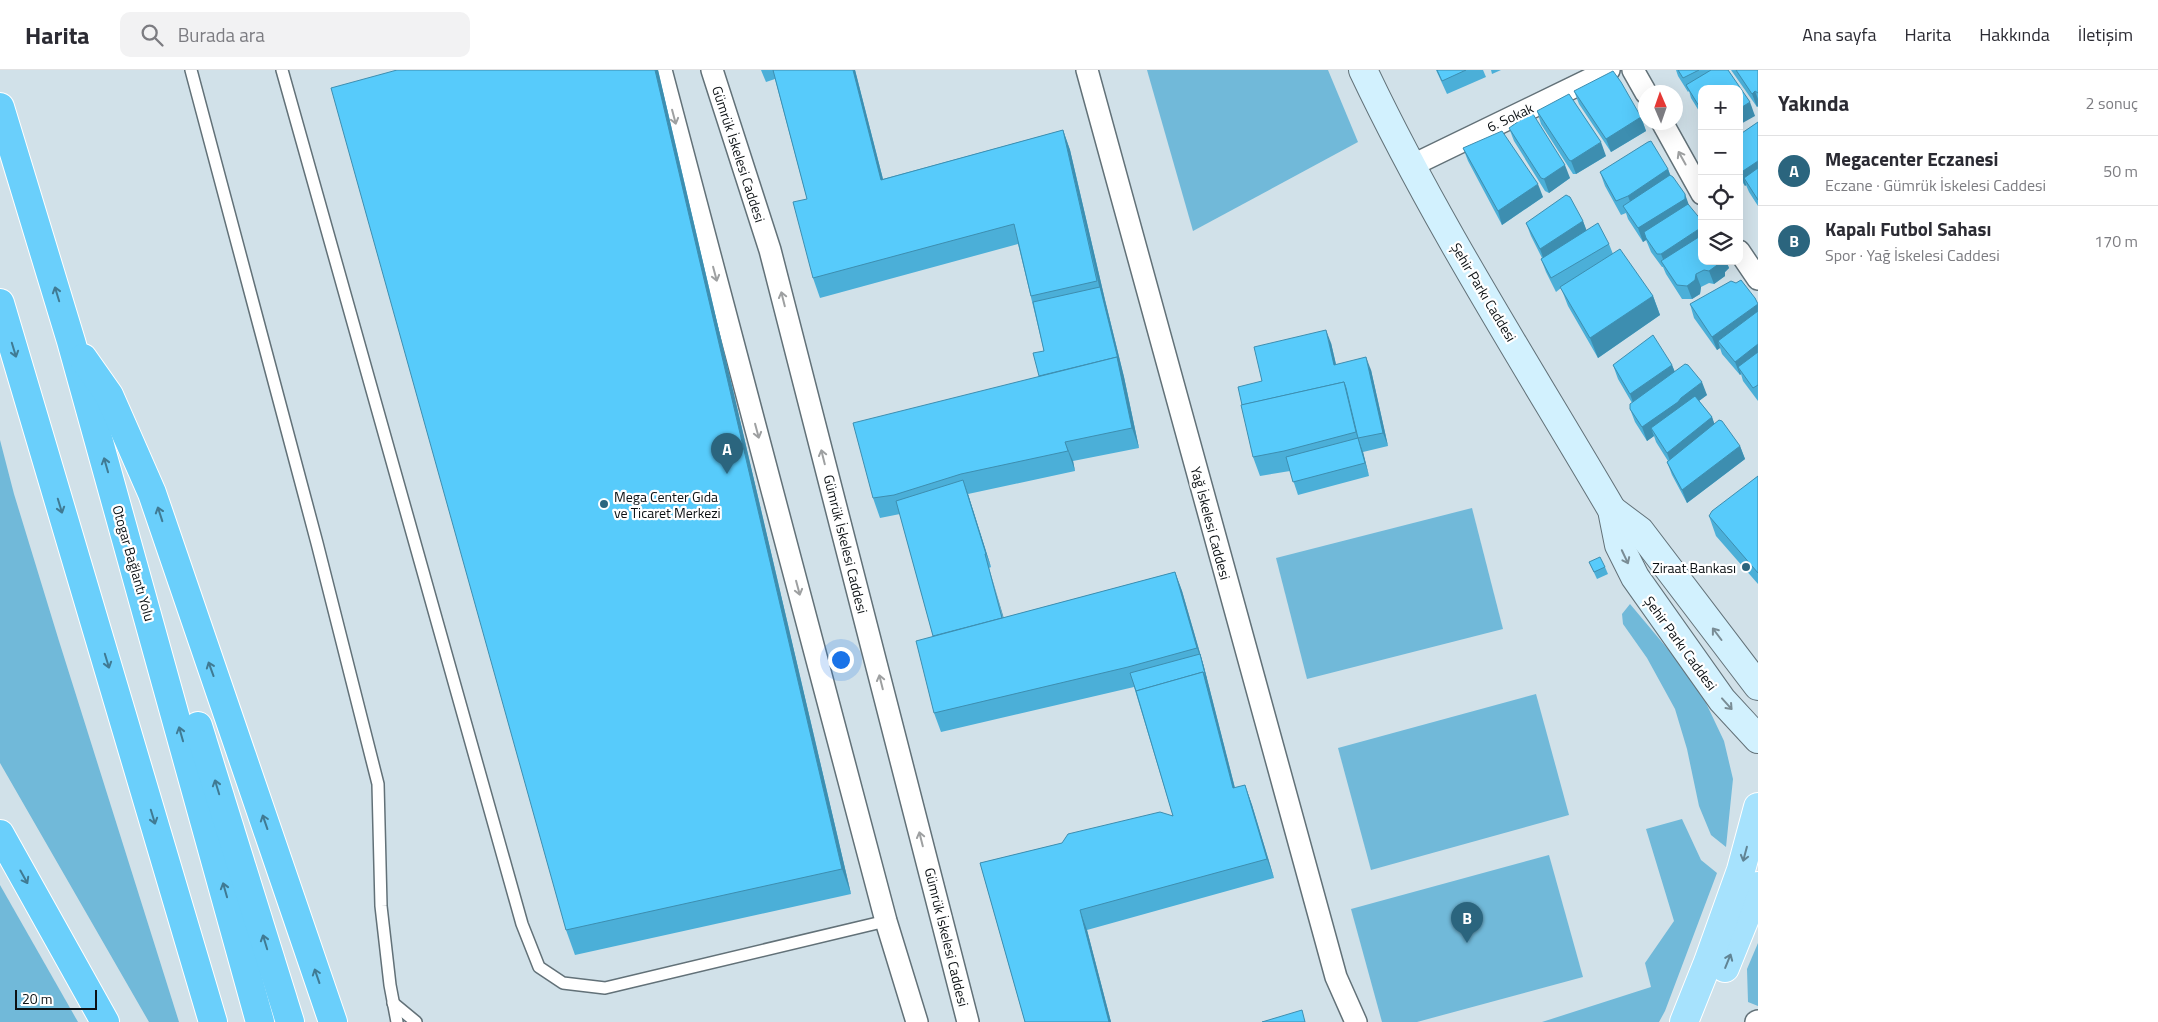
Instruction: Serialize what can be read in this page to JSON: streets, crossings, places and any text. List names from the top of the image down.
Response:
{
  "streets": {
    "highway": ["Otogar Bağlantı Yolu"],
    "main road": ["Şehir Parkı Caddesi"],
    "street": ["6. Sokak", "Gümrük İskelesi Caddesi", "Yağ İskelesi Caddesi"]
  },
  "crossings": [
    ["6. Sokak", "Şehir Parkı Caddesi"]
  ],
  "places": ["Mega Center Gıda ve Ticaret Merkezi", "Ziraat Bankası"],
  "scale_bar": "20 m",
  "north": "top",
  "page": {
    "header": "Harita",
    "search": "Burada ara",
    "nav": [
      "Ana sayfa",
      "Harita",
      "Hakkında",
      "İletişim"
    ],
    "heading": ["Yakında", "2 sonuç"],
    "map_buttons": ["+", "−"],
    "list": [
      {
        "mark": "A",
        "name": "Megacenter Eczanesi",
        "note": "Eczane · Gümrük İskelesi Caddesi",
        "value": "50 m"
      },
      {
        "mark": "B",
        "name": "Kapalı Futbol Sahası",
        "note": "Spor · Yağ İskelesi Caddesi",
        "value": "170 m"
      }
    ],
    "pins": ["A", "B"],
    "scale": "20 m"
  }
}
